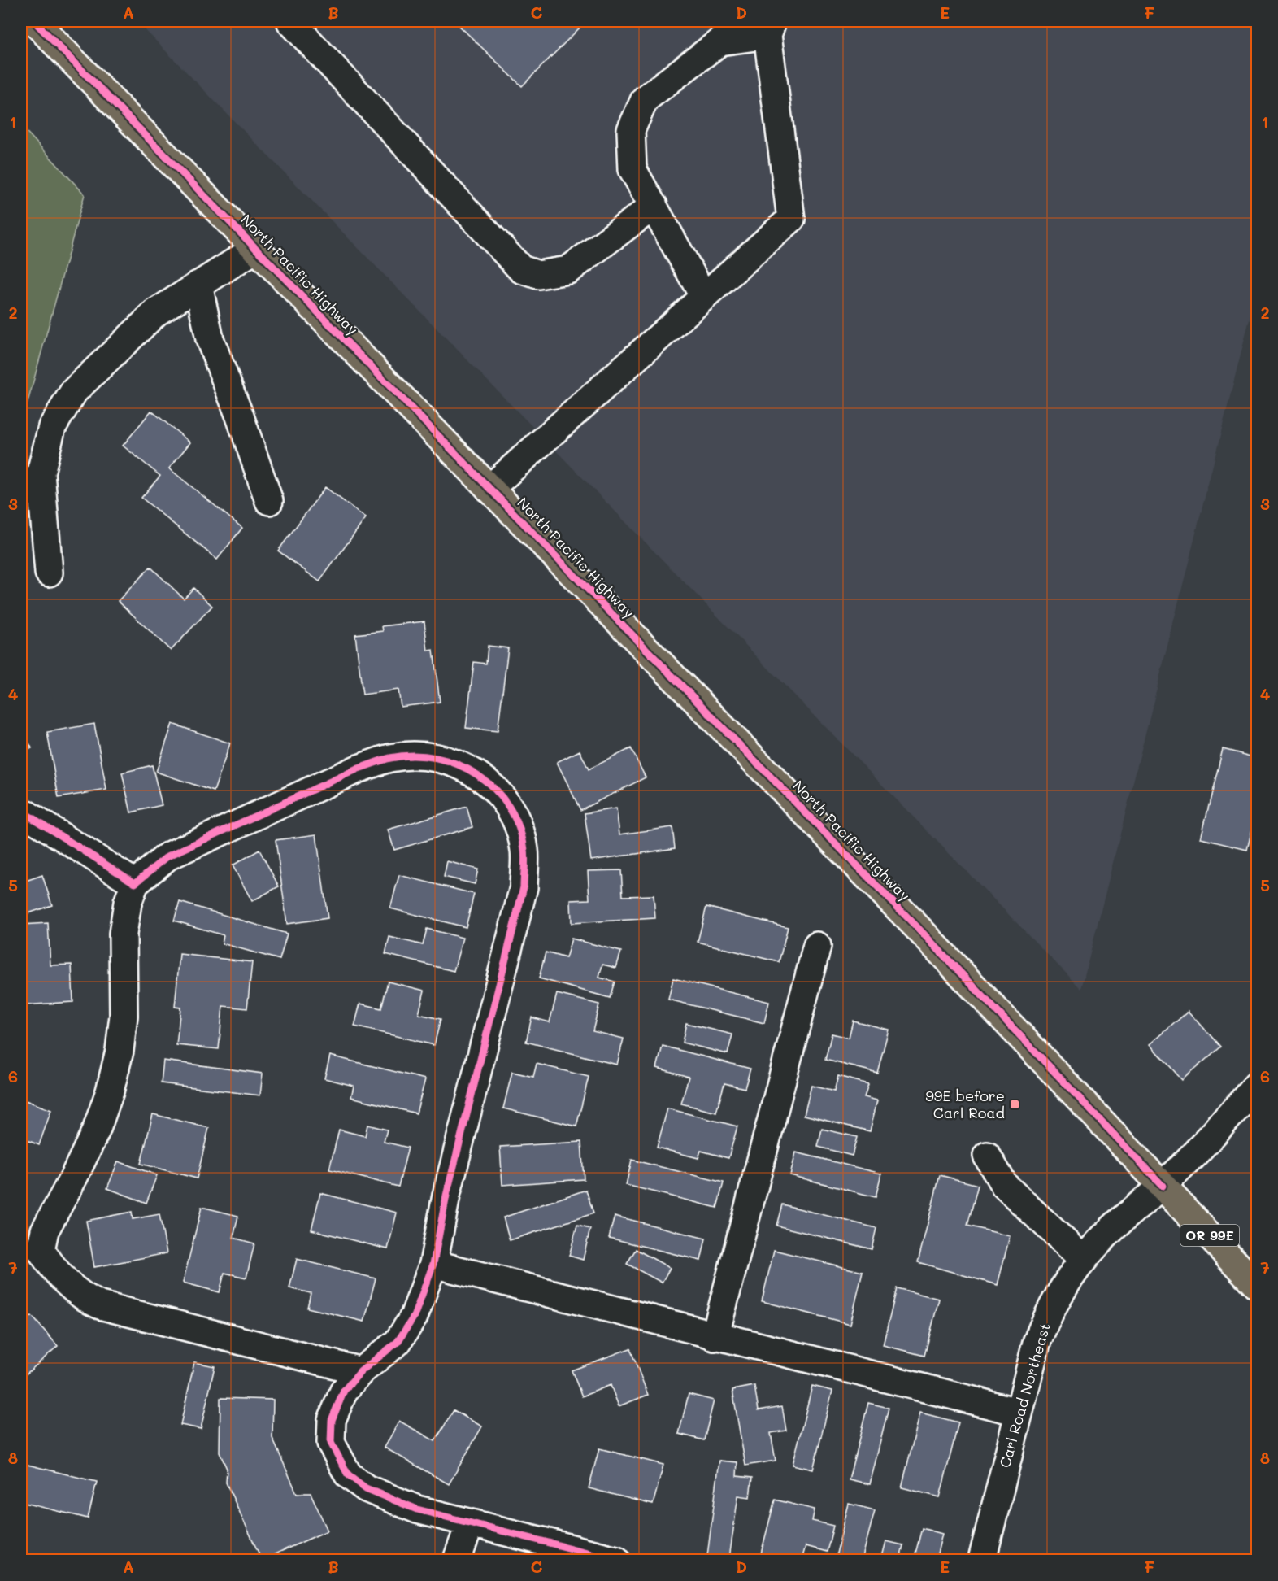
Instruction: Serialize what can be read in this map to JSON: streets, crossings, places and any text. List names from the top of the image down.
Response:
{
  "streets": {
    "main road": ["North Pacific Highway", "OR 99E"],
    "street": ["Carl Road Northeast"]
  },
  "crossings": [
    ["North Pacific Highway", "OR 99E"],
    ["North Pacific Highway", "Carl Road Northeast"],
    ["OR 99E", "Carl Road Northeast"]
  ],
  "places": {
    "transit": ["99E before Carl Road"]
  },
  "grid": {
    "columns": [
      "A",
      "B",
      "C",
      "D",
      "E",
      "F"
    ],
    "rows": [
      "1",
      "2",
      "3",
      "4",
      "5",
      "6",
      "7",
      "8"
    ]
  }
}
